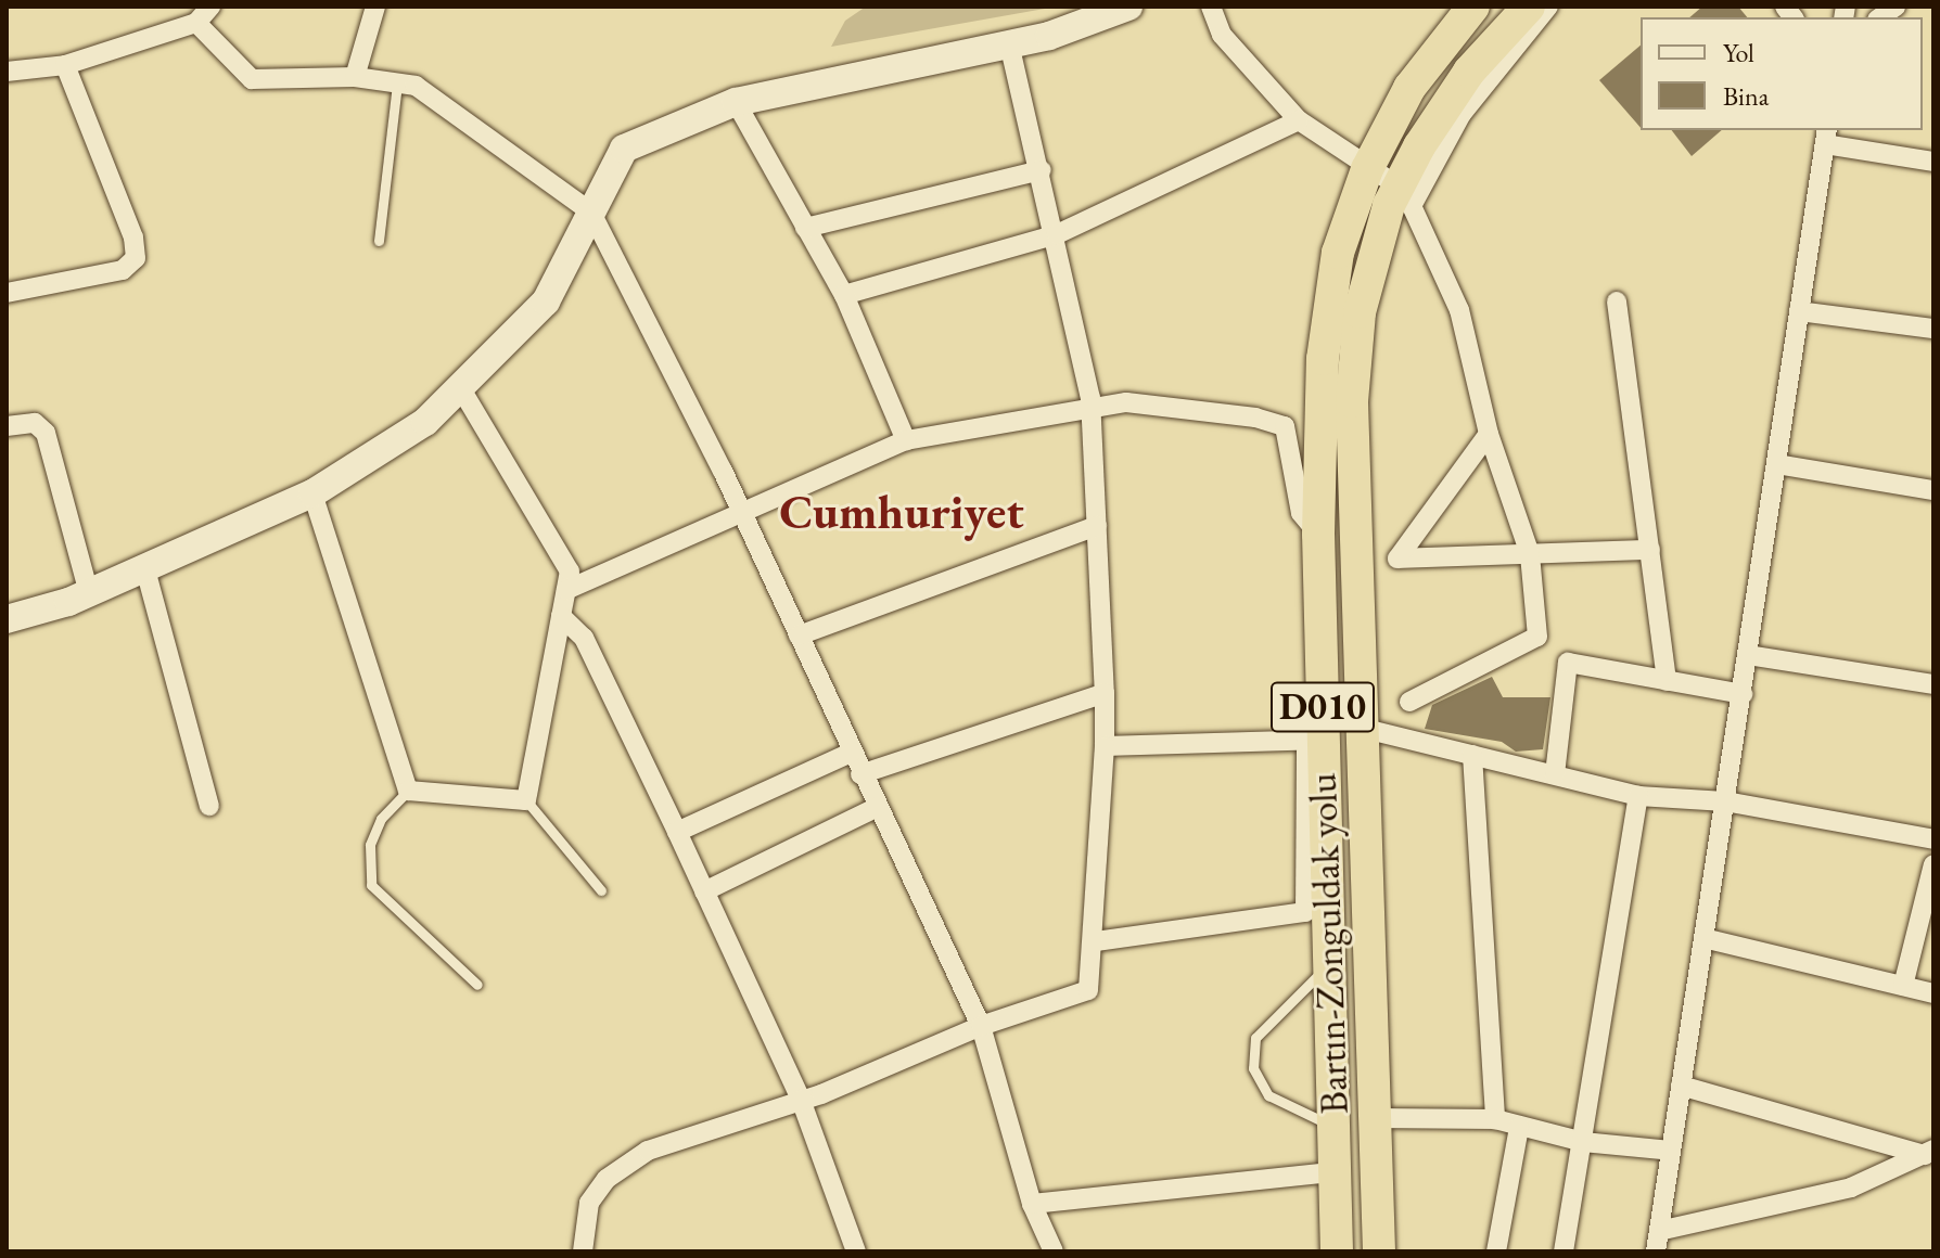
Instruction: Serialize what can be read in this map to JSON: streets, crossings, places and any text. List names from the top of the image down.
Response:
{
  "streets": {
    "highway": ["D010", "Bartın-Zonguldak yolu"]
  },
  "districts": ["Cumhuriyet"],
  "legend": ["Yol", "Bina"]
}
